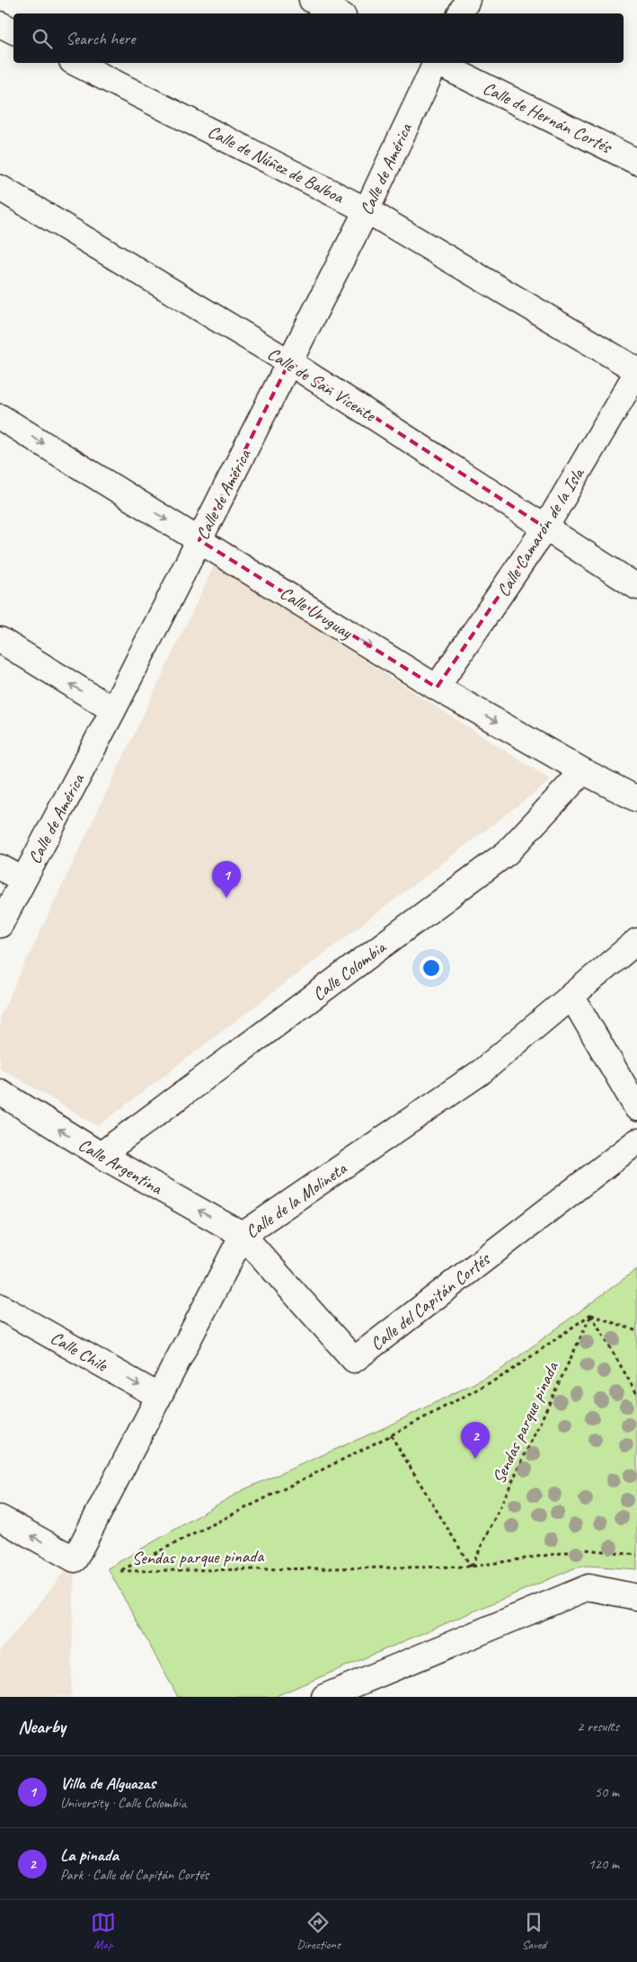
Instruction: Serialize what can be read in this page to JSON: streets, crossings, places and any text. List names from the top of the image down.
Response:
{
  "streets": {
    "street": [
      "Calle de Hernán Cortés",
      "Calle de Núñez de Balboa",
      "Calle de América",
      "Calle de San Vicente",
      "Calle Camarón de la Isla",
      "Calle Uruguay",
      "Calle Colombia",
      "Calle Argentina",
      "Calle de la Molineta",
      "Calle del Capitán Cortés",
      "Calle Chile"
    ],
    "path": ["Sendas parque pinada"]
  },
  "crossings": [
    ["Calle de Núñez de Balboa", "Calle de América"],
    ["Calle de Núñez de Balboa", "Calle Camarón de la Isla"],
    ["Calle de América", "Calle de San Vicente"],
    ["Calle de América", "Calle Uruguay"],
    ["Calle de San Vicente", "Calle Camarón de la Isla"],
    ["Calle Camarón de la Isla", "Calle Uruguay"],
    ["Calle Uruguay", "Calle Colombia"],
    ["Calle Colombia", "Calle Argentina"],
    ["Calle Argentina", "Calle de la Molineta"],
    ["Calle Argentina", "Calle del Capitán Cortés"],
    ["Calle de la Molineta", "Calle del Capitán Cortés"],
    ["Calle de la Molineta", "Calle Chile"]
  ],
  "one_way": ["Calle Uruguay", "Calle Argentina", "Calle Chile"],
  "page": {
    "search": "Search here",
    "pins": ["1", "2"],
    "heading": ["Nearby", "2 results"],
    "list": [
      {
        "mark": "1",
        "name": "Villa de Alguazas",
        "note": "University · Calle Colombia",
        "value": "50 m"
      },
      {
        "mark": "2",
        "name": "La pinada",
        "note": "Park · Calle del Capitán Cortés",
        "value": "120 m"
      }
    ],
    "nav": ["Map", "Directions", "Saved"]
  }
}
